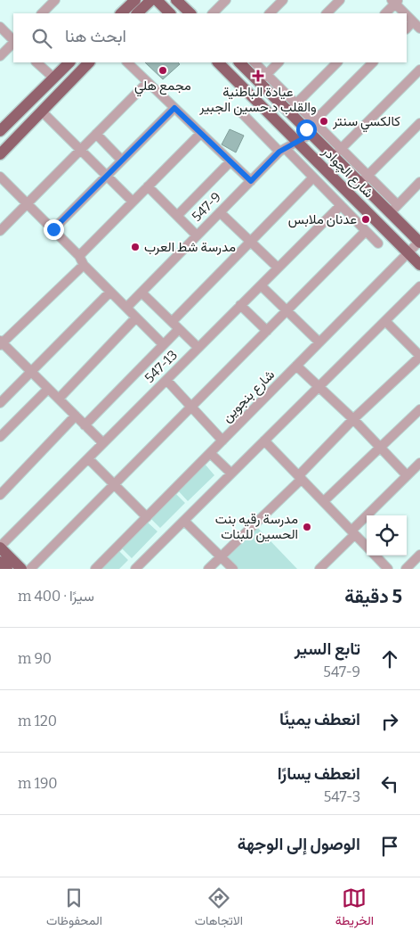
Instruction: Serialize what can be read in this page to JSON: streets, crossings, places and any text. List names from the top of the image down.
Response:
{
  "streets": {
    "main road": ["شارع الچوادر"],
    "street": ["547-9", "547-13", "شارع بنجوين"]
  },
  "crossings": [
    ["شارع الچوادر", "547-9"],
    ["شارع الچوادر", "شارع بنجوين"]
  ],
  "places": {
    "other": [
      "مجمع هلي",
      "كالكسي سنتر",
      "عدنان ملابس",
      "مدرسة شط العرب",
      "مدرسة رقيه بنت الحسين للبنات"
    ],
    "health": ["عيادة الباطنية والقلب د.حسين الجبير"]
  },
  "page": {
    "search": "ابحث هنا",
    "heading": ["5 دقيقة", "سيرًا · 400 m"],
    "list": [
      ["تابع السير", "547-9", "90 m"],
      ["انعطف يمينًا", "120 m"],
      ["انعطف يسارًا", "547-3", "190 m"],
      "الوصول إلى الوجهة"
    ],
    "nav": ["الخريطة", "الاتجاهات", "المحفوظات"]
  }
}
